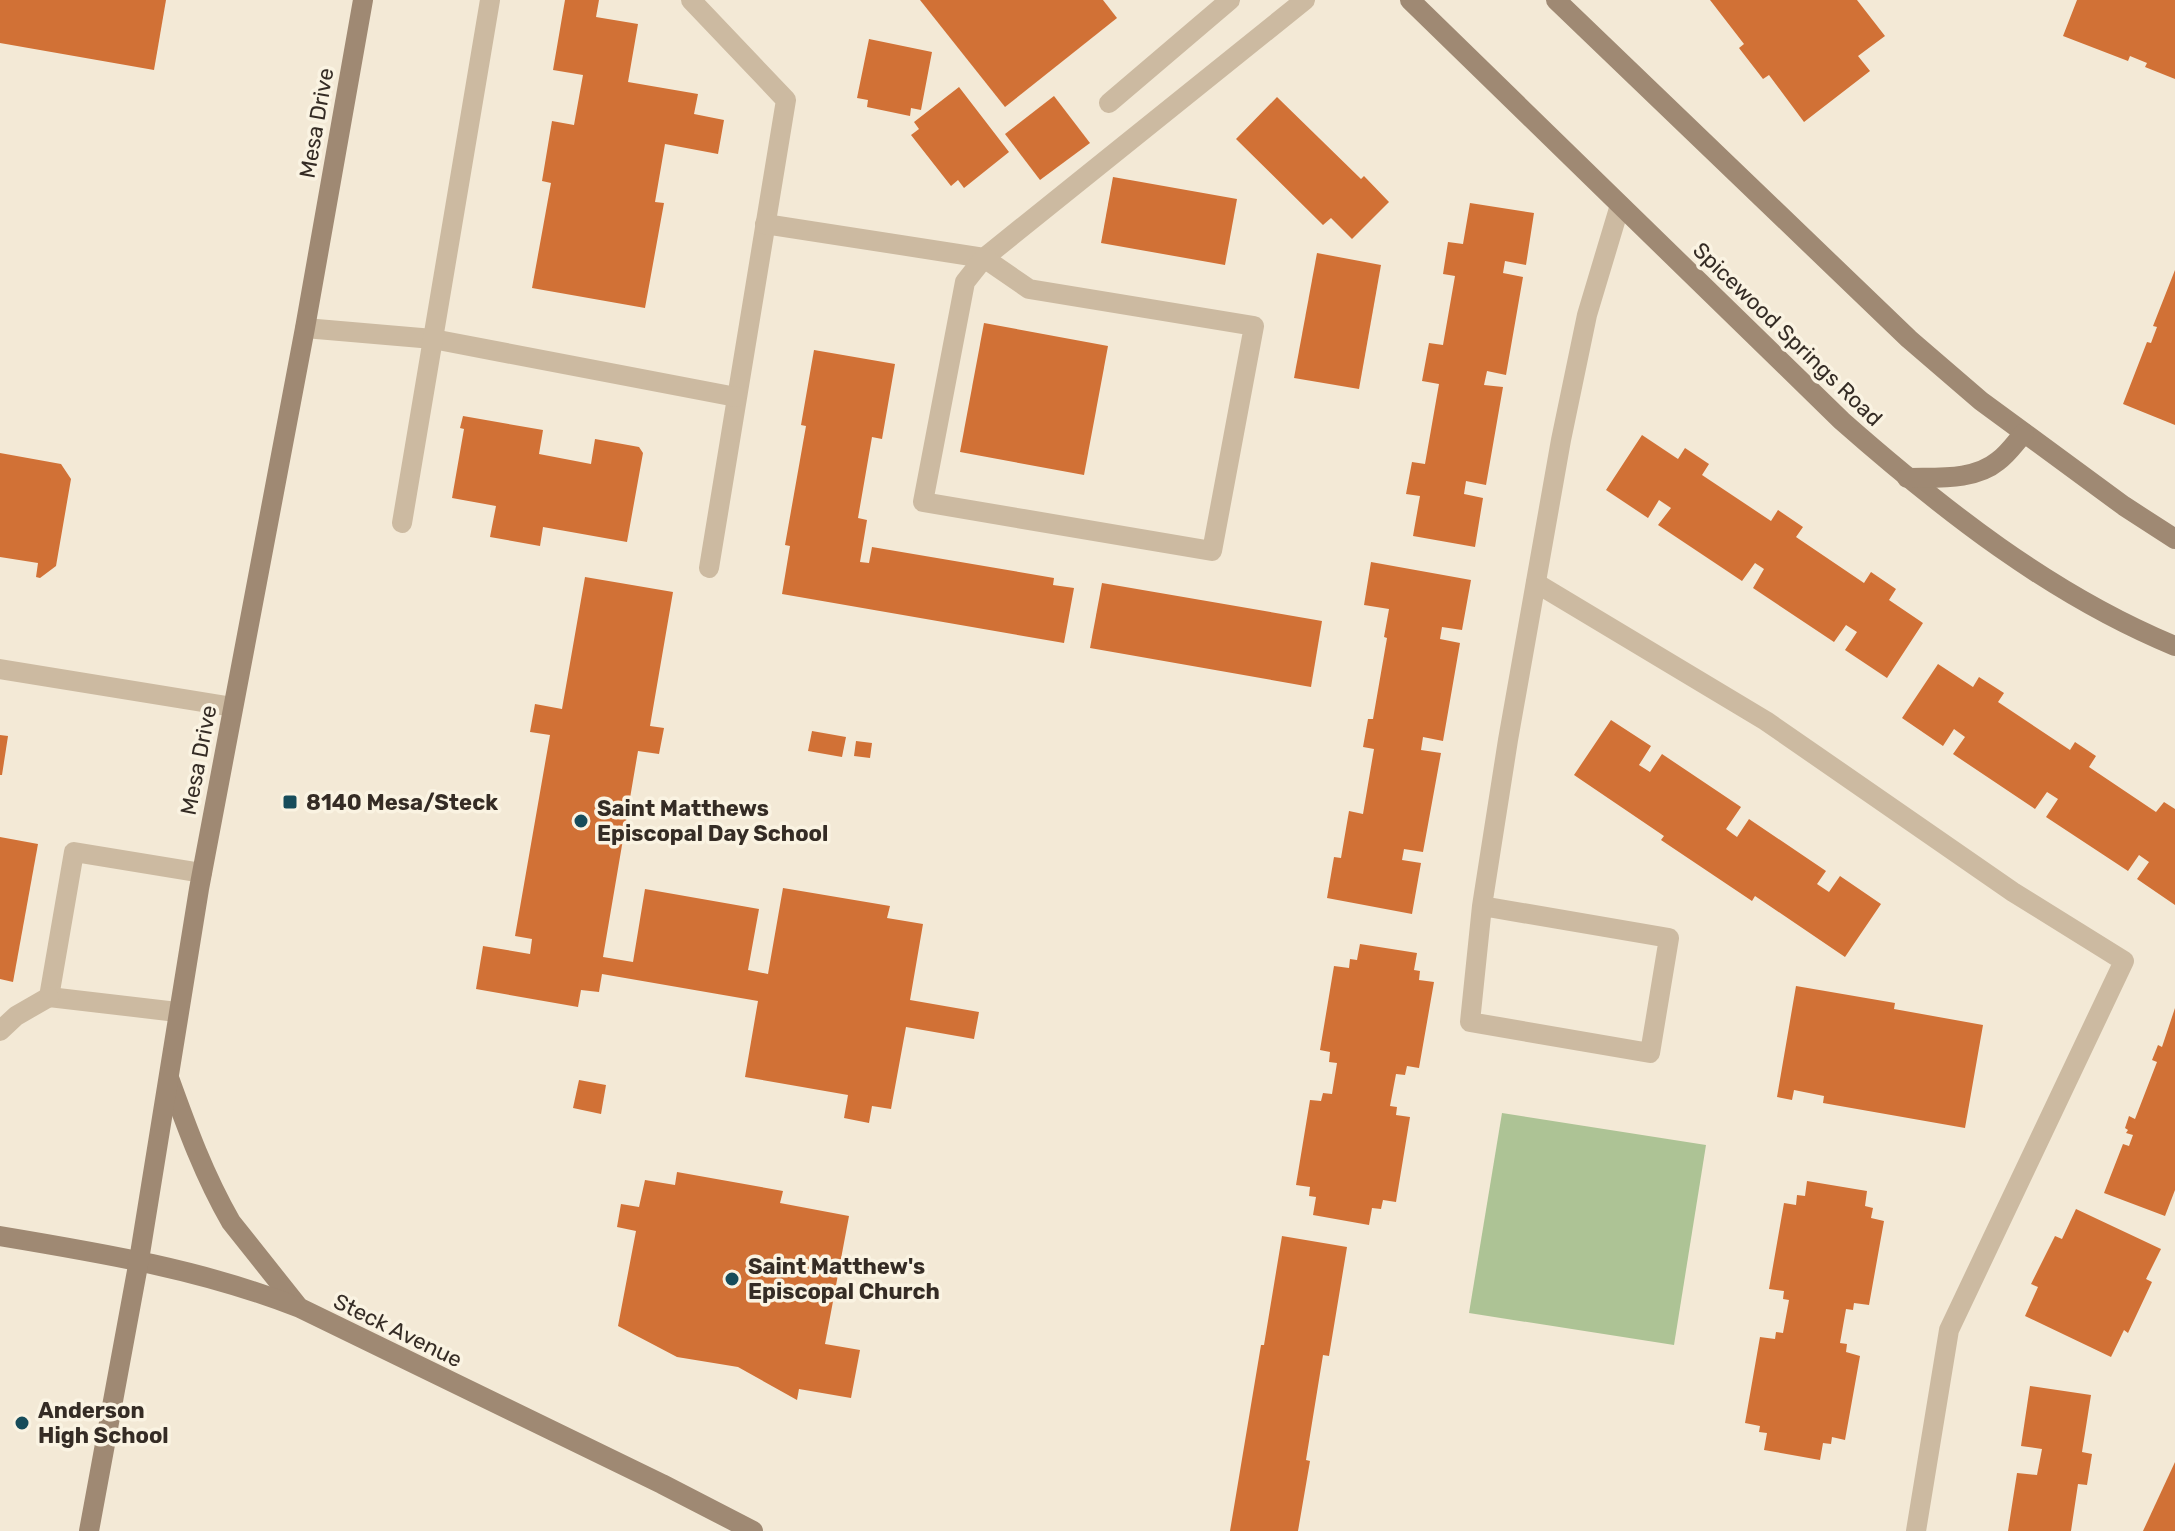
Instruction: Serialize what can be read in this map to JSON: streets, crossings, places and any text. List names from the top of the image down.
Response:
{
  "streets": {
    "street": ["Mesa Drive", "Spicewood Springs Road", "Steck Avenue"]
  },
  "crossings": [
    ["Mesa Drive", "Steck Avenue"]
  ],
  "places": {
    "transit": ["8140 Mesa/Steck"],
    "other": ["Saint Matthews Episcopal Day School", "Saint Matthew's Episcopal Church", "Anderson High School"]
  }
}
